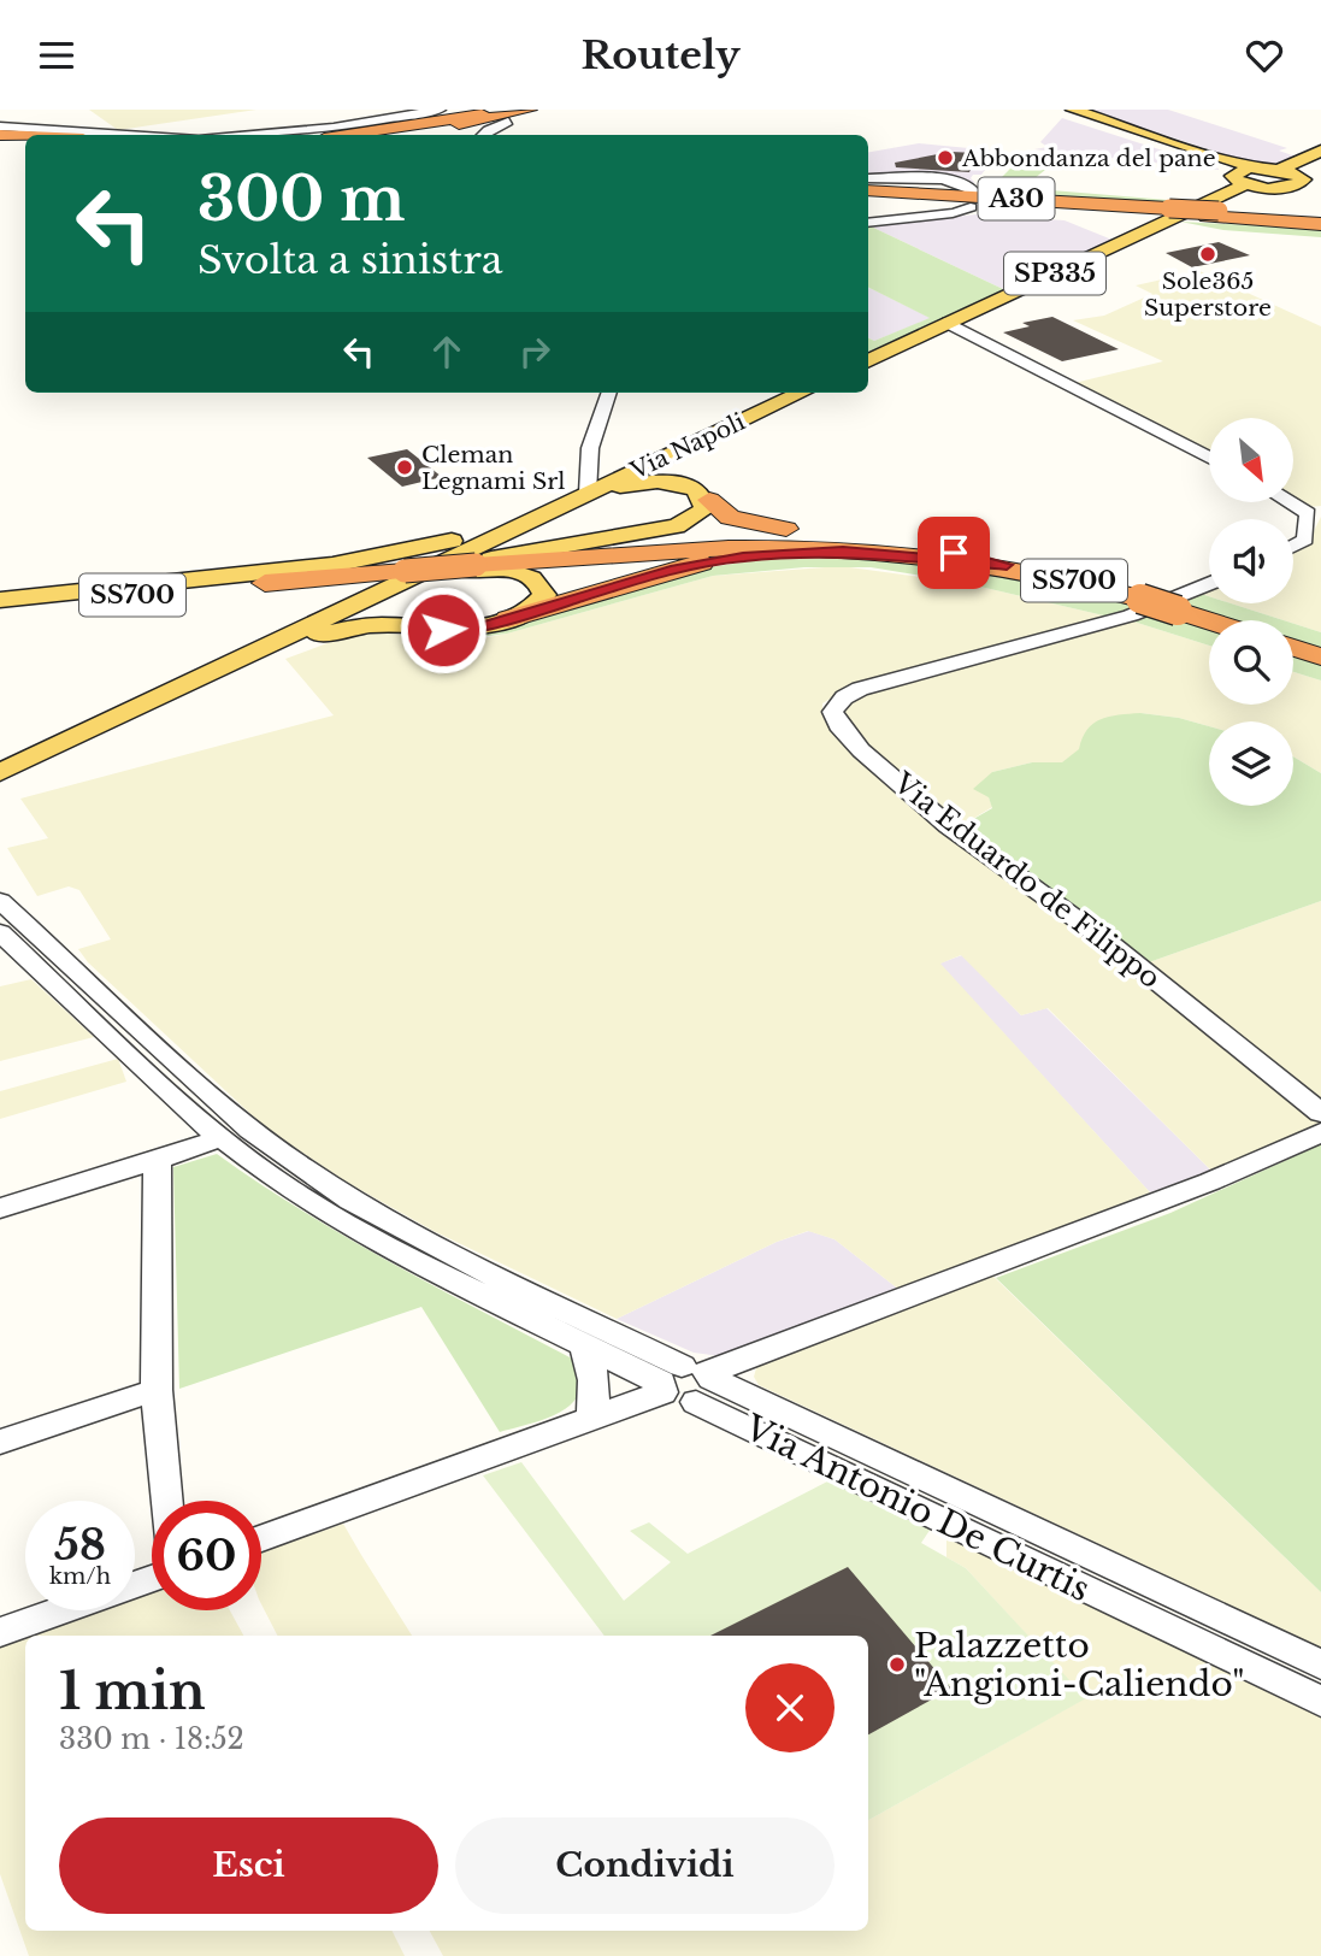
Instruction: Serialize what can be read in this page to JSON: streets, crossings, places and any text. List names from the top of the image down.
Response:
{
  "streets": {
    "highway": ["A30", "SS700"],
    "main road": ["SP335", "Via Napoli"],
    "street": ["Via Eduardo de Filippo", "Via Antonio De Curtis"]
  },
  "crossings": [
    ["Via Napoli", "SS700"]
  ],
  "places": [
    "Abbondanza del pane",
    "Sole365 Superstore",
    "Cleman Legnami Srl",
    "Palazzetto \"Angioni-Caliendo\""
  ],
  "north": "bottom right",
  "page": {
    "header": "Routely",
    "turn": ["300 m", "Svolta a sinistra"],
    "speed": "58 km/h",
    "limit": "60",
    "heading": ["1 min", "330 m · 18:52"],
    "buttons": ["Esci", "Condividi"]
  }
}
